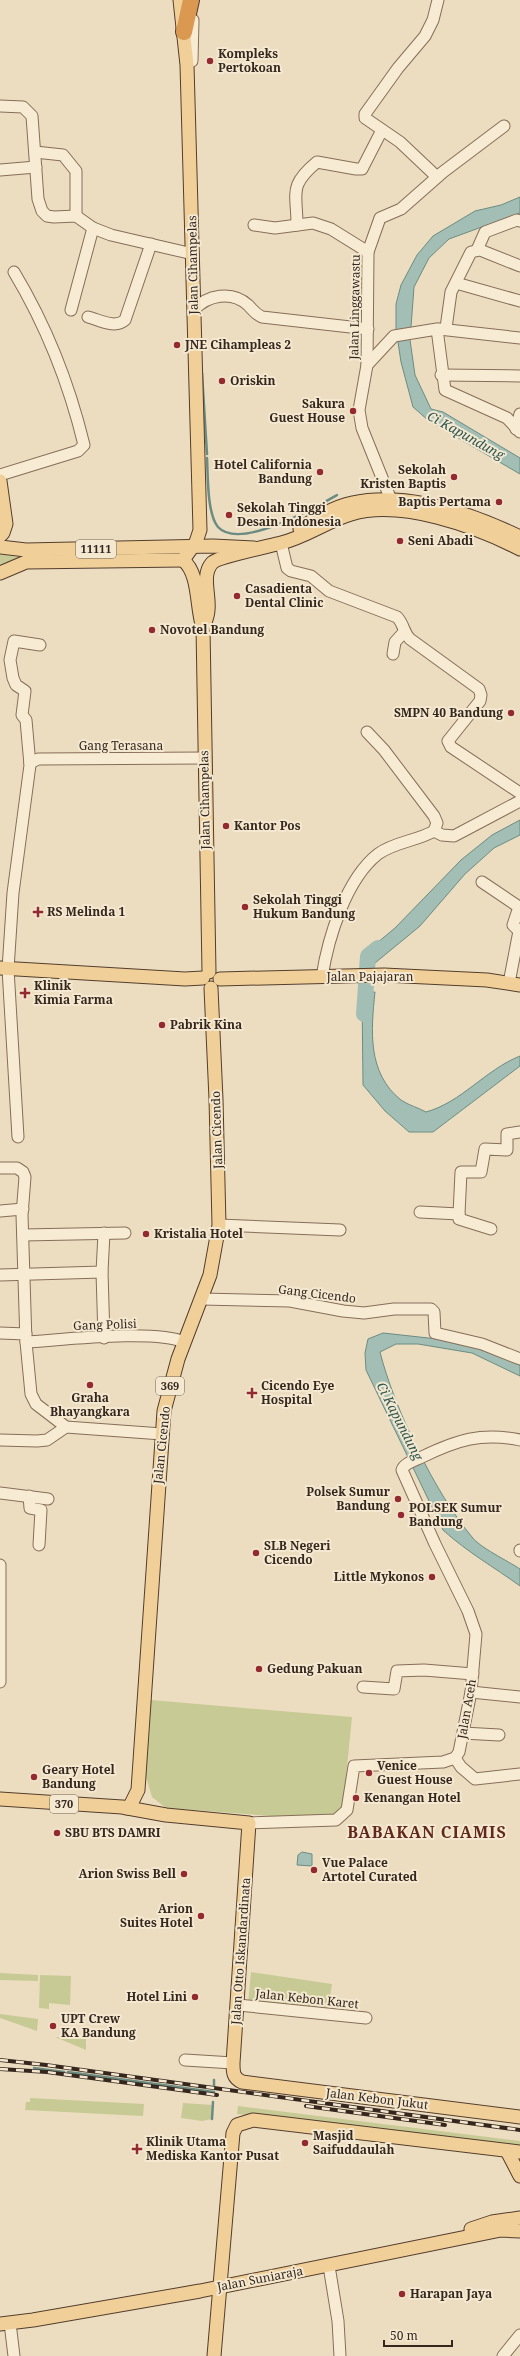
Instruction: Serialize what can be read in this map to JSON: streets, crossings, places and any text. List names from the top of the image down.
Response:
{
  "streets": {
    "main road": [
      "Jalan Cihampelas",
      "11111",
      "Jalan Pajajaran",
      "Jalan Cicendo",
      "369",
      "370",
      "Jalan Otto Iskandardinata",
      "Jalan Kebon Jukut",
      "Jalan Suniaraja"
    ],
    "street": [
      "Jalan Linggawastu",
      "Gang Terasana",
      "Gang Cicendo",
      "Gang Polisi",
      "Jalan Aceh",
      "Jalan Kebon Karet"
    ]
  },
  "crossings": [
    ["Jalan Cihampelas", "11111"],
    ["Jalan Cihampelas", "Gang Terasana"],
    ["Jalan Cihampelas", "Jalan Pajajaran"],
    ["Jalan Cihampelas", "Jalan Cicendo"],
    ["Jalan Pajajaran", "Jalan Cicendo"],
    ["Jalan Cicendo", "Gang Cicendo"],
    ["Jalan Cicendo", "Gang Polisi"],
    ["Jalan Cicendo", "370"],
    ["Jalan Otto Iskandardinata", "Jalan Kebon Karet"],
    ["Jalan Otto Iskandardinata", "Jalan Kebon Jukut"]
  ],
  "districts": ["BABAKAN CIAMIS"],
  "water": ["Ci Kapundung"],
  "places": {
    "other": [
      "Kompleks Pertokoan",
      "JNE Cihampleas 2",
      "Oriskin",
      "Sakura Guest House",
      "Hotel California Bandung",
      "Sekolah Kristen Baptis",
      "Baptis Pertama",
      "Sekolah Tinggi Desain Indonesia",
      "Seni Abadi",
      "Casadienta Dental Clinic",
      "Novotel Bandung",
      "SMPN 40 Bandung",
      "Kantor Pos",
      "Sekolah Tinggi Hukum Bandung",
      "Pabrik Kina",
      "Kristalia Hotel",
      "Graha Bhayangkara",
      "Polsek Sumur Bandung",
      "POLSEK Sumur Bandung",
      "SLB Negeri Cicendo",
      "Little Mykonos",
      "Gedung Pakuan",
      "Venice Guest House",
      "Geary Hotel Bandung",
      "Kenangan Hotel",
      "SBU BTS DAMRI",
      "Vue Palace Artotel Curated",
      "Arion Swiss Bell",
      "Arion Suites Hotel",
      "Hotel Lini",
      "UPT Crew KA Bandung",
      "Masjid Saifuddaulah",
      "Harapan Jaya"
    ],
    "health": [
      "RS Melinda 1",
      "Klinik Kimia Farma",
      "Cicendo Eye Hospital",
      "Klinik Utama Mediska Kantor Pusat"
    ]
  },
  "scale_bar": "50 m"
}
